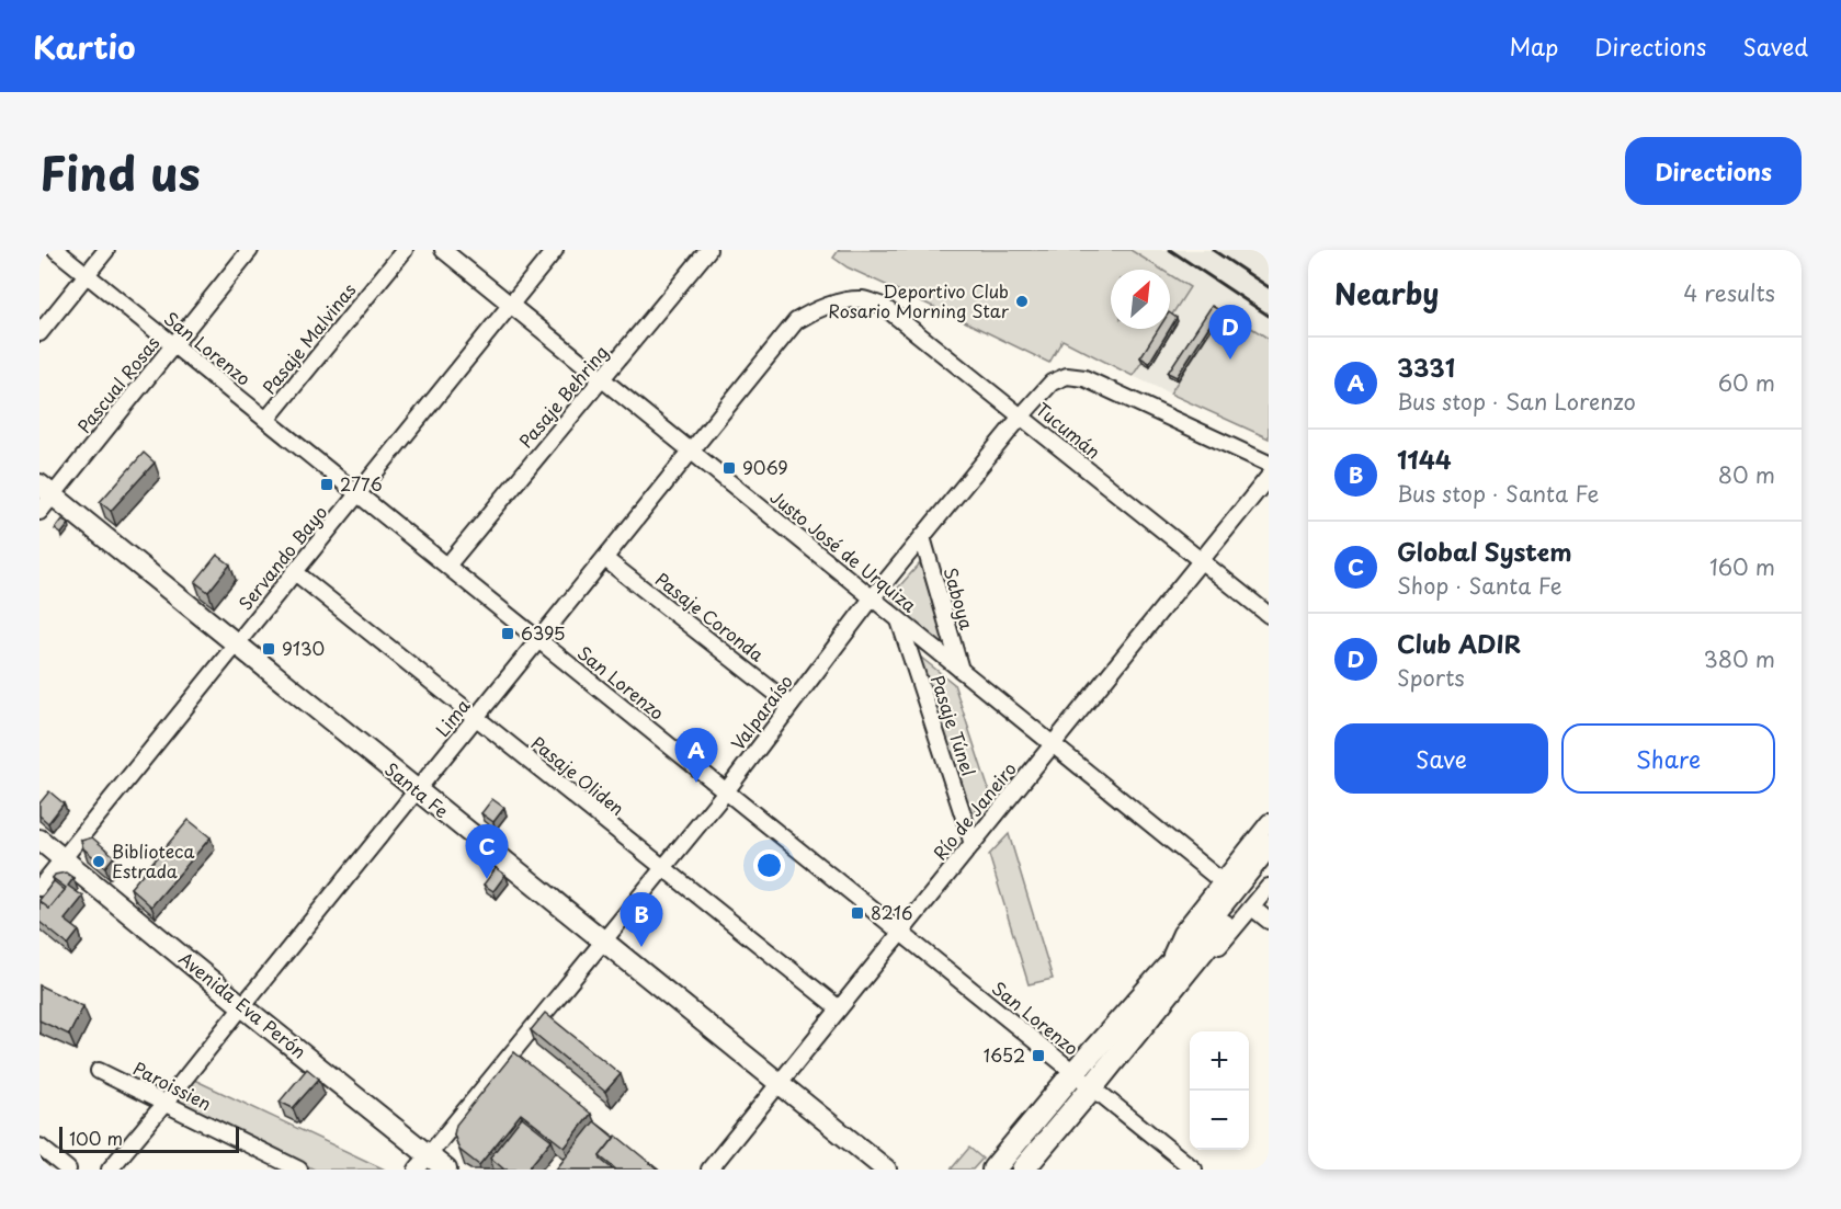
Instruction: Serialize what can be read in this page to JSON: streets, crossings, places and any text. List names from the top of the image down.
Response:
{
  "streets": {
    "main road": ["Santa Fe", "Avenida Eva Perón"],
    "street": [
      "Pasaje Malvinas",
      "San Lorenzo",
      "Pascual Rosas",
      "Pasaje Behring",
      "Tucumán",
      "Justo José de Urquiza",
      "Servando Bayo",
      "Saboya",
      "Pasaje Coronda",
      "Valparaíso",
      "Lima",
      "Pasaje Túnel",
      "Pasaje Oliden",
      "Río de Janeiro",
      "Paroissien"
    ]
  },
  "crossings": [
    ["Pasaje Malvinas", "San Lorenzo"],
    ["San Lorenzo", "Pascual Rosas"],
    ["San Lorenzo", "Pasaje Behring"],
    ["San Lorenzo", "Servando Bayo"],
    ["San Lorenzo", "Valparaíso"],
    ["San Lorenzo", "Lima"],
    ["San Lorenzo", "Río de Janeiro"],
    ["Pascual Rosas", "Santa Fe"],
    ["Pasaje Behring", "Justo José de Urquiza"],
    ["Tucumán", "Valparaíso"],
    ["Tucumán", "Lima"],
    ["Tucumán", "Río de Janeiro"],
    ["Justo José de Urquiza", "Servando Bayo"],
    ["Justo José de Urquiza", "Saboya"],
    ["Justo José de Urquiza", "Valparaíso"],
    ["Justo José de Urquiza", "Lima"],
    ["Justo José de Urquiza", "Pasaje Túnel"],
    ["Justo José de Urquiza", "Río de Janeiro"],
    ["Servando Bayo", "Pasaje Oliden"],
    ["Servando Bayo", "Santa Fe"],
    ["Servando Bayo", "Avenida Eva Perón"],
    ["Saboya", "Valparaíso"],
    ["Pasaje Coronda", "Valparaíso"],
    ["Pasaje Coronda", "Lima"],
    ["Valparaíso", "Pasaje Oliden"],
    ["Valparaíso", "Santa Fe"],
    ["Valparaíso", "Avenida Eva Perón"],
    ["Lima", "Pasaje Oliden"],
    ["Lima", "Santa Fe"],
    ["Lima", "Avenida Eva Perón"],
    ["Lima", "Paroissien"],
    ["Pasaje Túnel", "Río de Janeiro"],
    ["Pasaje Oliden", "Río de Janeiro"],
    ["Santa Fe", "Río de Janeiro"]
  ],
  "places": {
    "other": ["Deportivo Club Rosario Morning Star", "Biblioteca Estrada"],
    "transit": [
      "9069",
      "2776",
      "6395",
      "9130",
      "8216",
      "1652"
    ]
  },
  "scale_bar": "100 m",
  "north": "top right",
  "page": {
    "header": "Kartio",
    "nav": ["Map", "Directions", "Saved"],
    "title": "Find us",
    "buttons": [
      "Directions",
      ["Save", "Share"]
    ],
    "heading": ["Nearby", "4 results"],
    "pins": [
      "D",
      "A",
      "C",
      "B"
    ],
    "list": [
      {
        "mark": "A",
        "name": "3331",
        "note": "Bus stop · San Lorenzo",
        "value": "60 m"
      },
      {
        "mark": "B",
        "name": "1144",
        "note": "Bus stop · Santa Fe",
        "value": "80 m"
      },
      {
        "mark": "C",
        "name": "Global System",
        "note": "Shop · Santa Fe",
        "value": "160 m"
      },
      {
        "mark": "D",
        "name": "Club ADIR",
        "note": "Sports",
        "value": "380 m"
      }
    ],
    "map_buttons": ["+", "−"],
    "scale": "100 m"
  }
}
